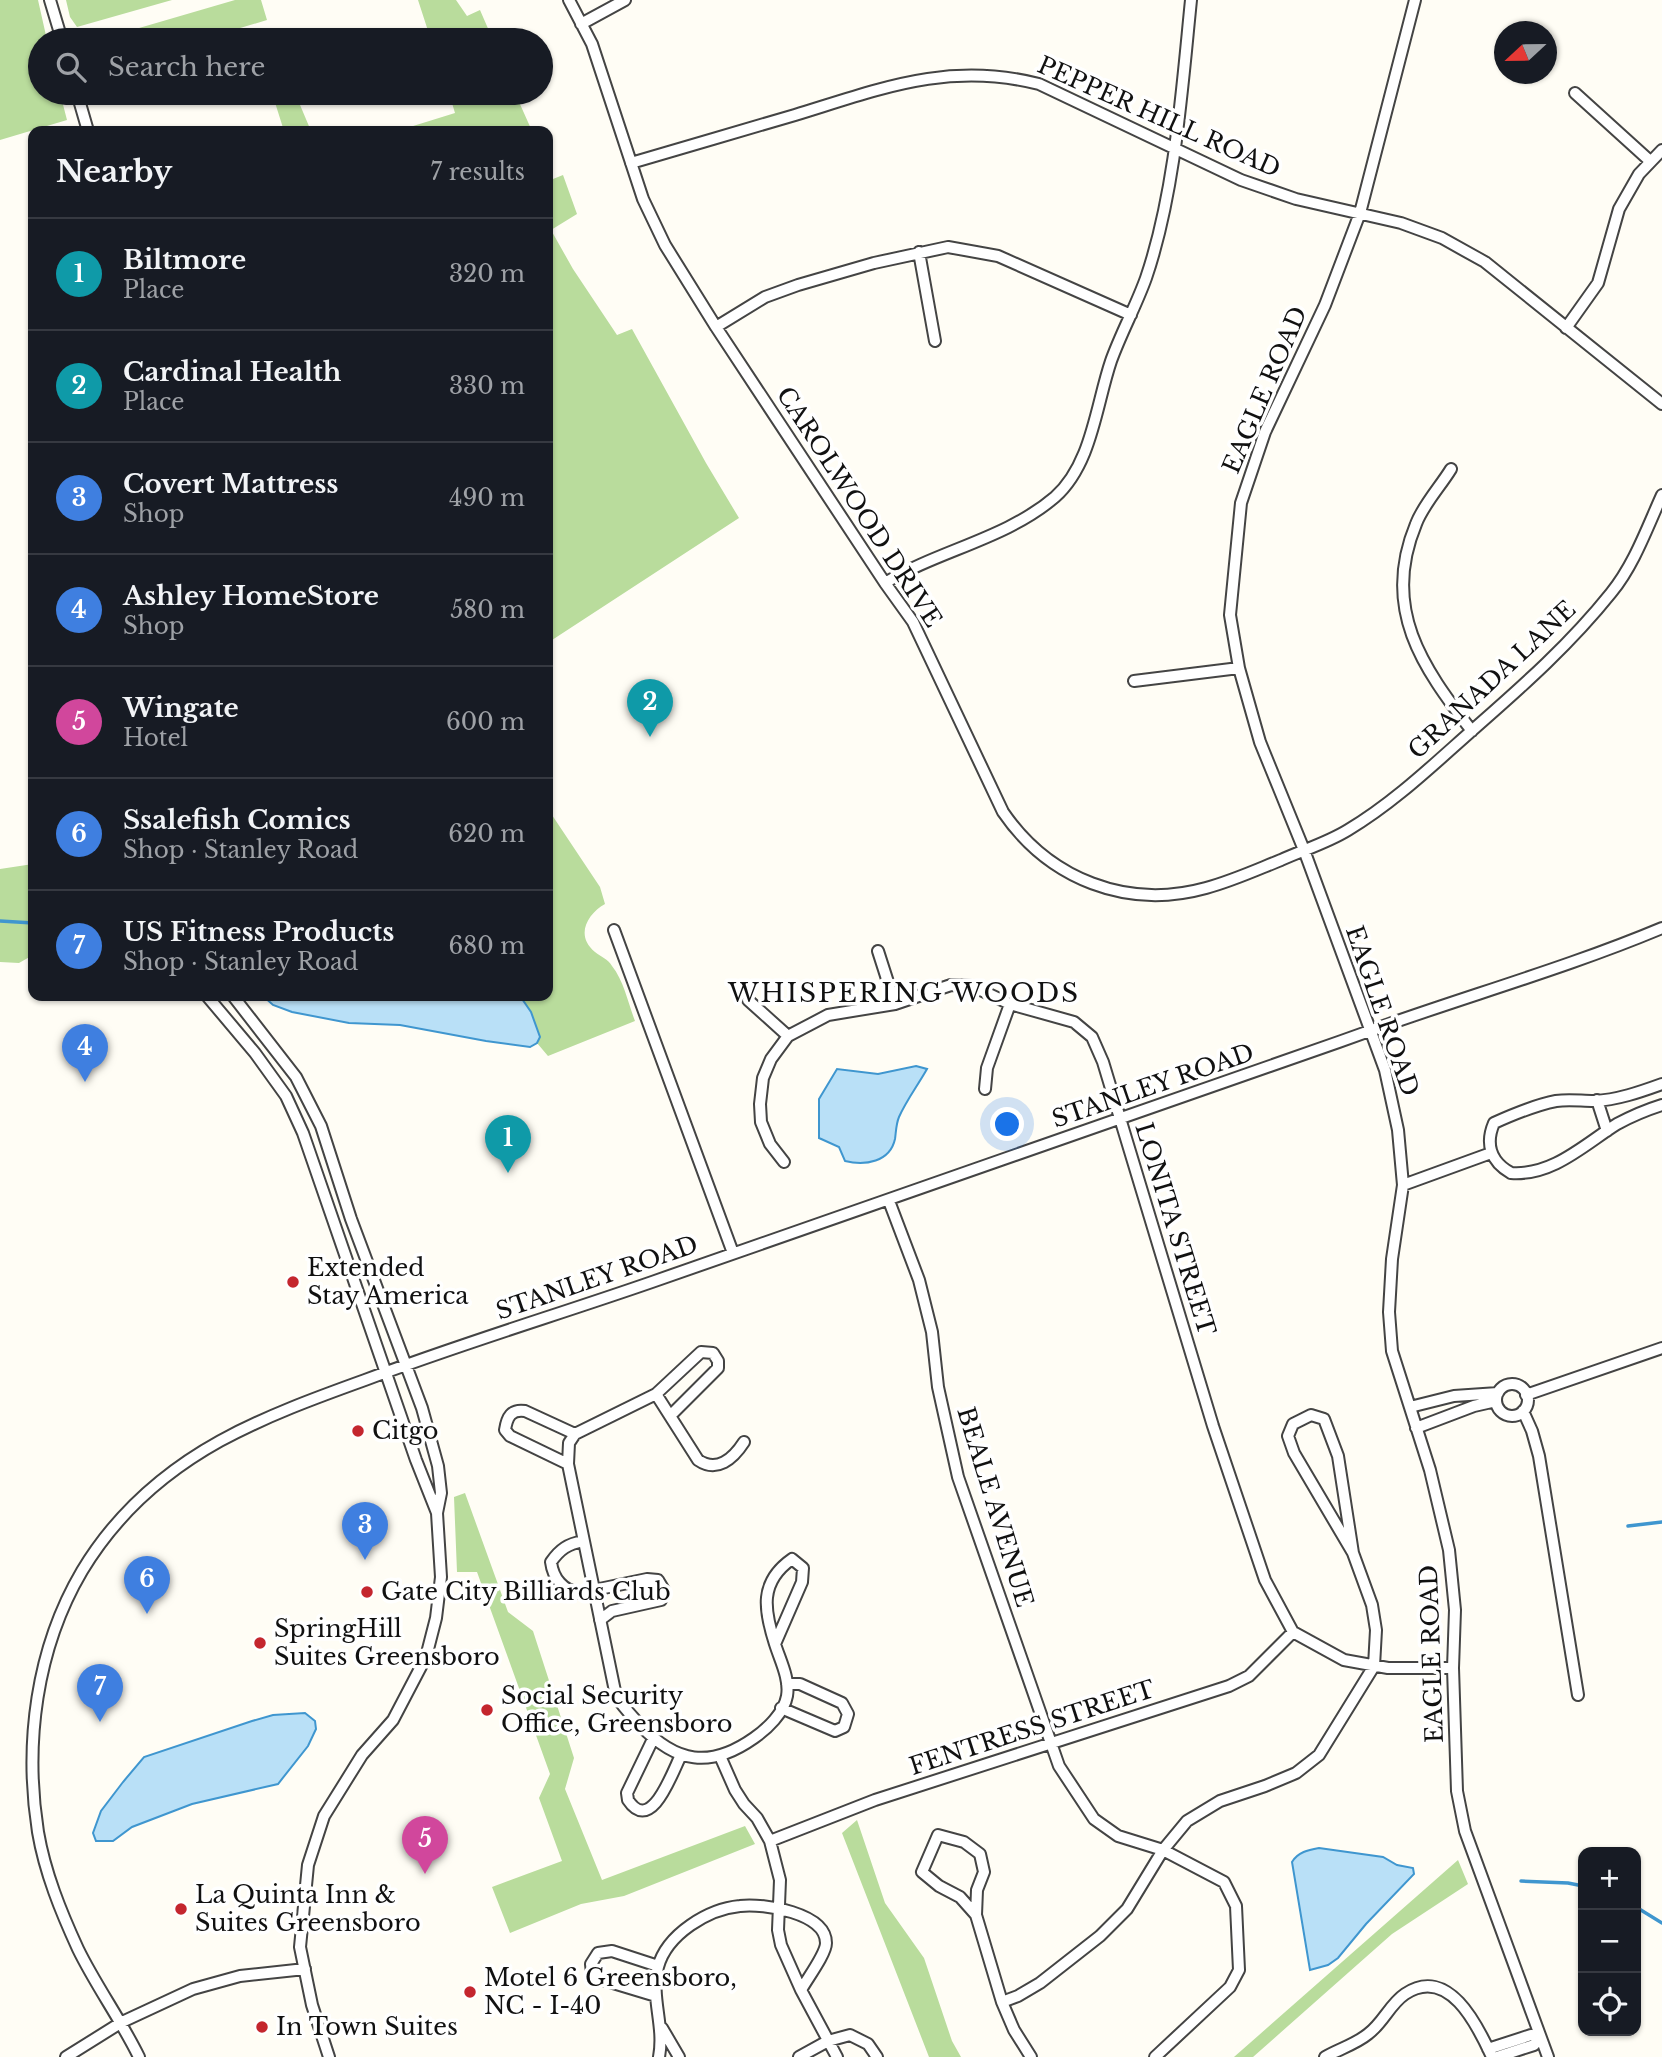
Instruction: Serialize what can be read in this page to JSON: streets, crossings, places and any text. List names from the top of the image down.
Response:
{
  "streets": {
    "street": [
      "PEPPER HILL ROAD",
      "EAGLE ROAD",
      "CAROLWOOD DRIVE",
      "GRANADA LANE",
      "STANLEY ROAD",
      "LONITA STREET",
      "BEALE AVENUE",
      "FENTRESS STREET"
    ]
  },
  "crossings": [
    ["PEPPER HILL ROAD", "EAGLE ROAD"],
    ["PEPPER HILL ROAD", "CAROLWOOD DRIVE"],
    ["EAGLE ROAD", "CAROLWOOD DRIVE"],
    ["EAGLE ROAD", "GRANADA LANE"],
    ["EAGLE ROAD", "STANLEY ROAD"],
    ["CAROLWOOD DRIVE", "GRANADA LANE"],
    ["STANLEY ROAD", "LONITA STREET"],
    ["STANLEY ROAD", "BEALE AVENUE"],
    ["LONITA STREET", "FENTRESS STREET"],
    ["BEALE AVENUE", "FENTRESS STREET"]
  ],
  "districts": ["WHISPERING WOODS"],
  "places": [
    "Extended Stay America",
    "Citgo",
    "Gate City Billiards Club",
    "SpringHill Suites Greensboro",
    "Social Security Office, Greensboro",
    "La Quinta Inn & Suites Greensboro",
    "Motel 6 Greensboro, NC - I-40",
    "In Town Suites"
  ],
  "north": "left",
  "page": {
    "search": "Search here",
    "heading": ["Nearby", "7 results"],
    "list": [
      {
        "mark": "1",
        "name": "Biltmore",
        "note": "Place",
        "value": "320 m"
      },
      {
        "mark": "2",
        "name": "Cardinal Health",
        "note": "Place",
        "value": "330 m"
      },
      {
        "mark": "3",
        "name": "Covert Mattress",
        "note": "Shop",
        "value": "490 m"
      },
      {
        "mark": "4",
        "name": "Ashley HomeStore",
        "note": "Shop",
        "value": "580 m"
      },
      {
        "mark": "5",
        "name": "Wingate",
        "note": "Hotel",
        "value": "600 m"
      },
      {
        "mark": "6",
        "name": "Ssalefish Comics",
        "note": "Shop · Stanley Road",
        "value": "620 m"
      },
      {
        "mark": "7",
        "name": "US Fitness Products",
        "note": "Shop · Stanley Road",
        "value": "680 m"
      }
    ],
    "pins": [
      "2",
      "4",
      "1",
      "3",
      "6",
      "7",
      "5"
    ],
    "map_buttons": ["+", "−"]
  }
}
